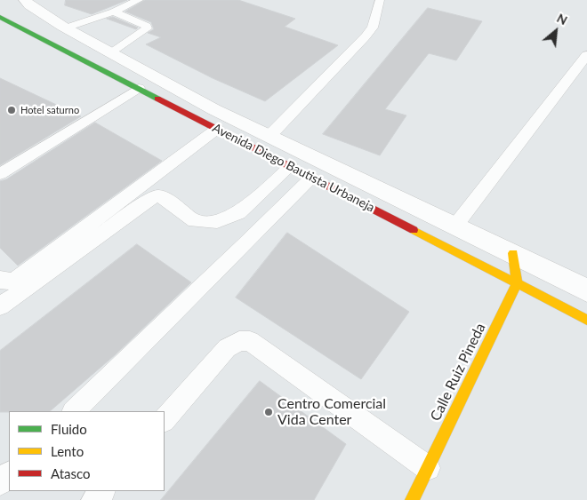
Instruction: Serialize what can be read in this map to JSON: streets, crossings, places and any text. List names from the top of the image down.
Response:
{
  "streets": {
    "street": ["Avenida Diego Bautista Urbaneja", "Calle Ruiz Pineda"]
  },
  "crossings": [
    ["Avenida Diego Bautista Urbaneja", "Calle Ruiz Pineda"]
  ],
  "places": ["Hotel saturno", "Centro Comercial Vida Center"],
  "legend": ["Fluido", "Lento", "Atasco"],
  "north": "top right"
}
